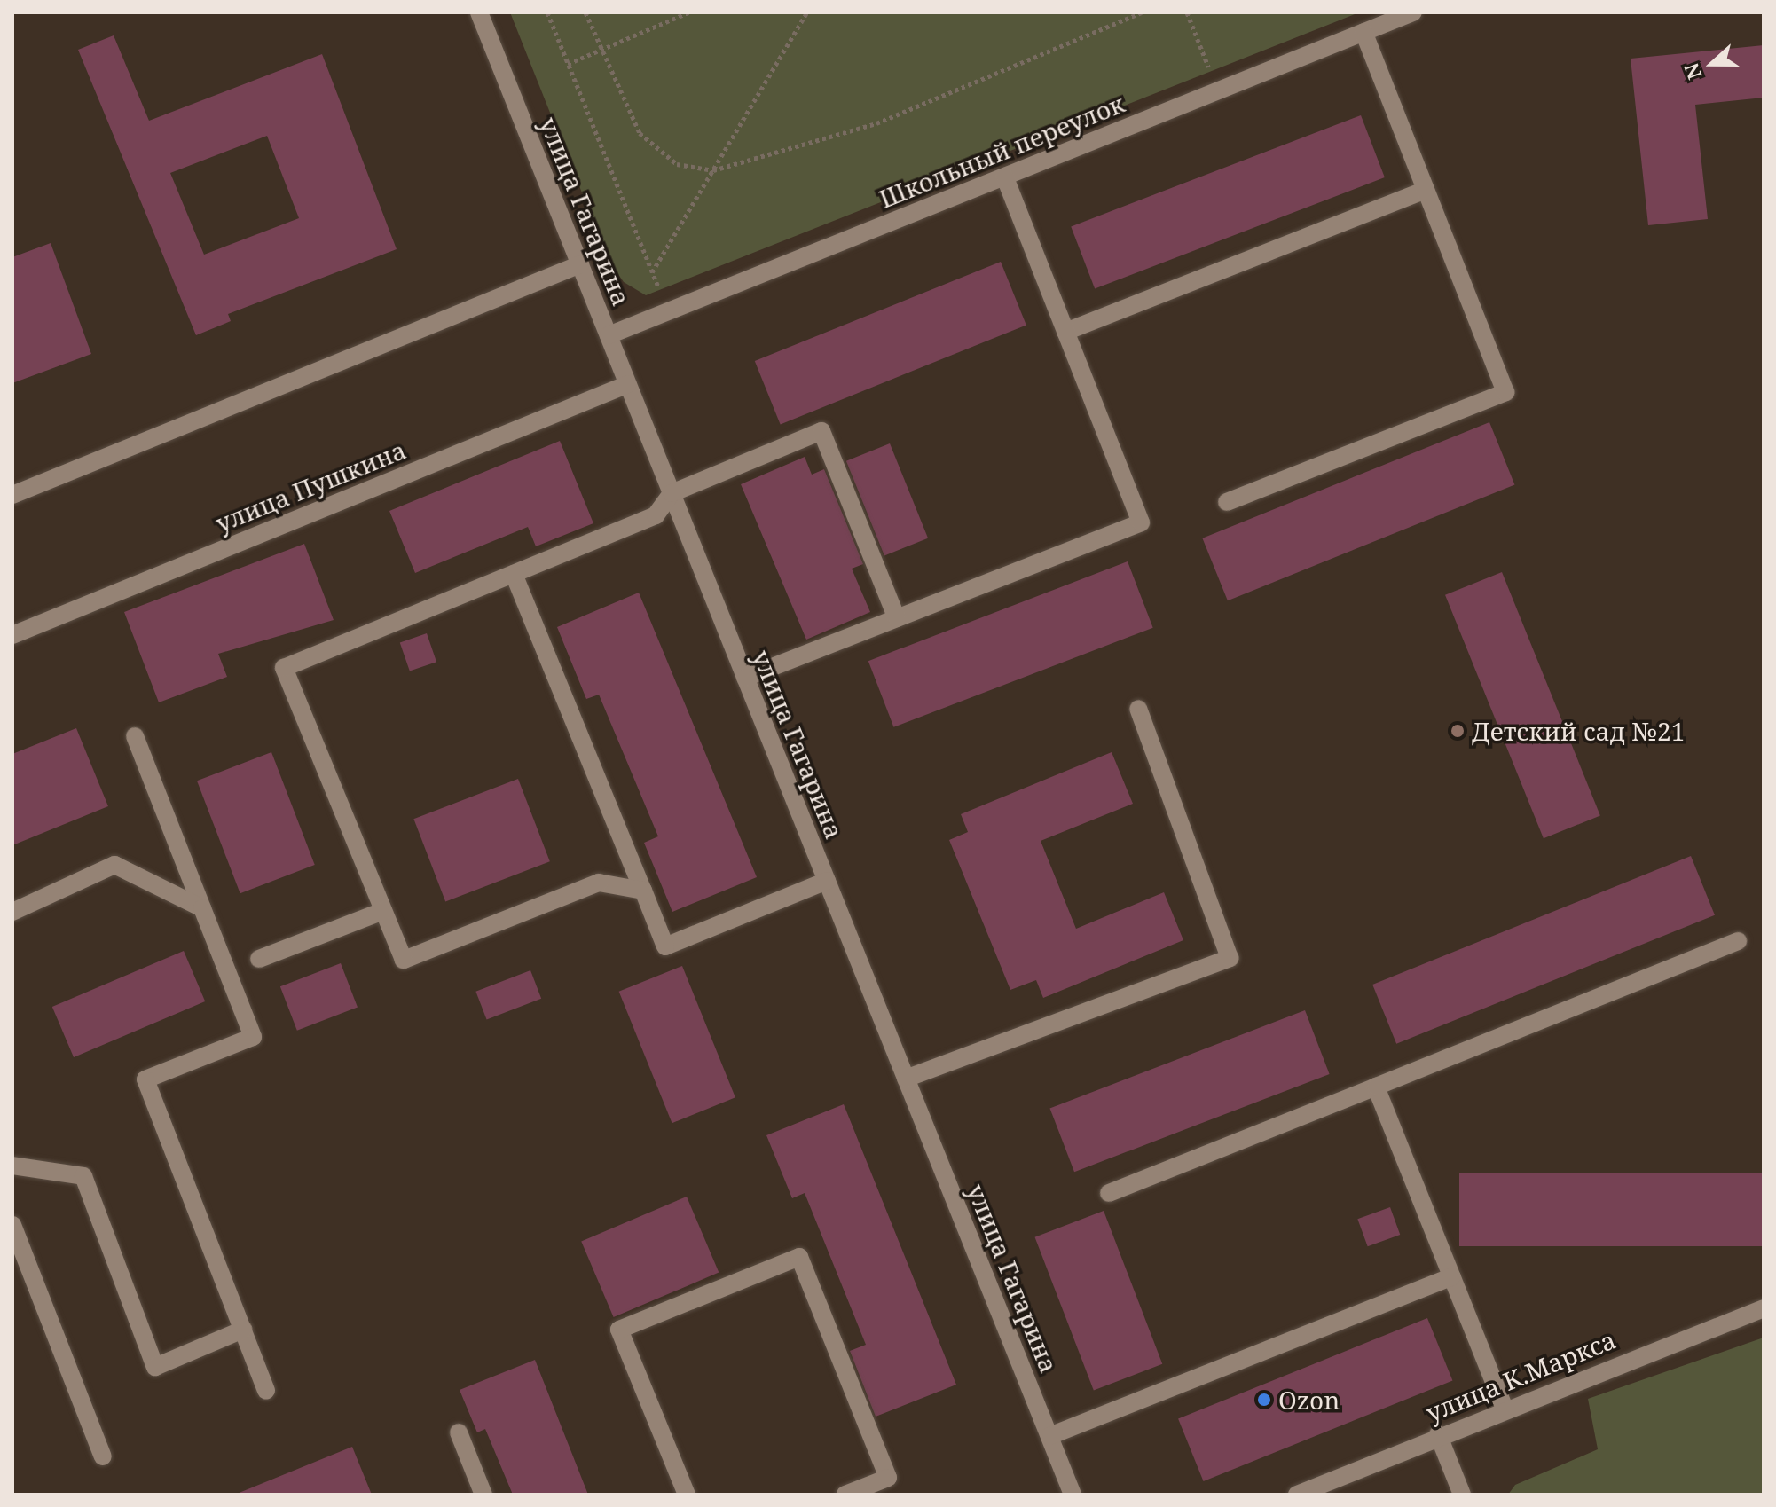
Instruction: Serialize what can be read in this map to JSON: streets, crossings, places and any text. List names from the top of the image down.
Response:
{
  "streets": {
    "street": [
      "Школьный переулок",
      "улица Гагарина",
      "улица Пушкина",
      "улица К.Маркса"
    ]
  },
  "crossings": [
    ["Школьный переулок", "улица Гагарина"],
    ["улица Гагарина", "улица Пушкина"]
  ],
  "places": ["Детский cад №21", "Ozon"],
  "north": "left"
}
